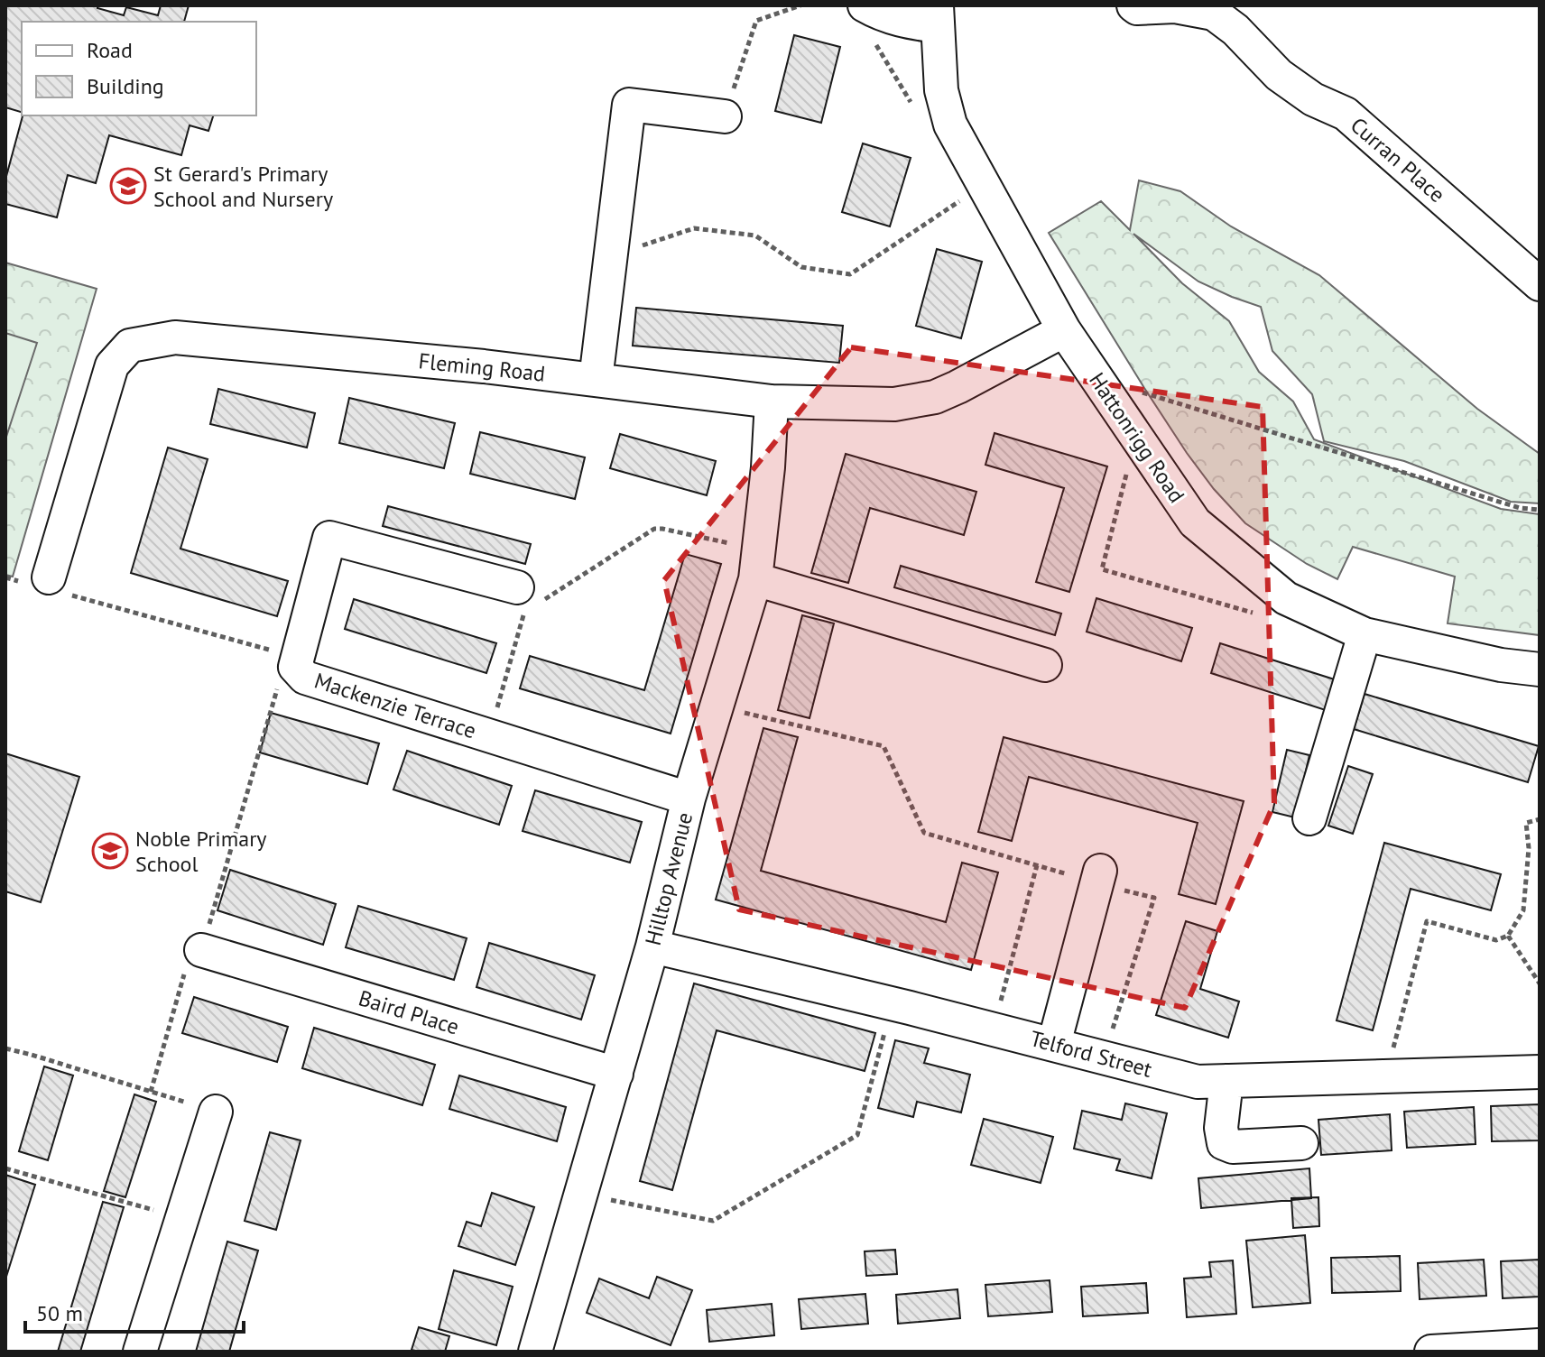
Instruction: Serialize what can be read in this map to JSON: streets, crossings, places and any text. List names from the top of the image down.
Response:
{
  "streets": {
    "street": [
      "Curran Place",
      "Fleming Road",
      "Hattonrigg Road",
      "Mackenzie Terrace",
      "Hilltop Avenue",
      "Baird Place",
      "Telford Street"
    ]
  },
  "crossings": [
    ["Fleming Road", "Hattonrigg Road"],
    ["Fleming Road", "Hilltop Avenue"],
    ["Mackenzie Terrace", "Hilltop Avenue"],
    ["Hilltop Avenue", "Baird Place"],
    ["Hilltop Avenue", "Telford Street"]
  ],
  "places": {
    "school or university": ["St Gerard's Primary School and Nursery", "Noble Primary School"]
  },
  "legend": ["Road", "Building"],
  "scale_bar": "50 m"
}
